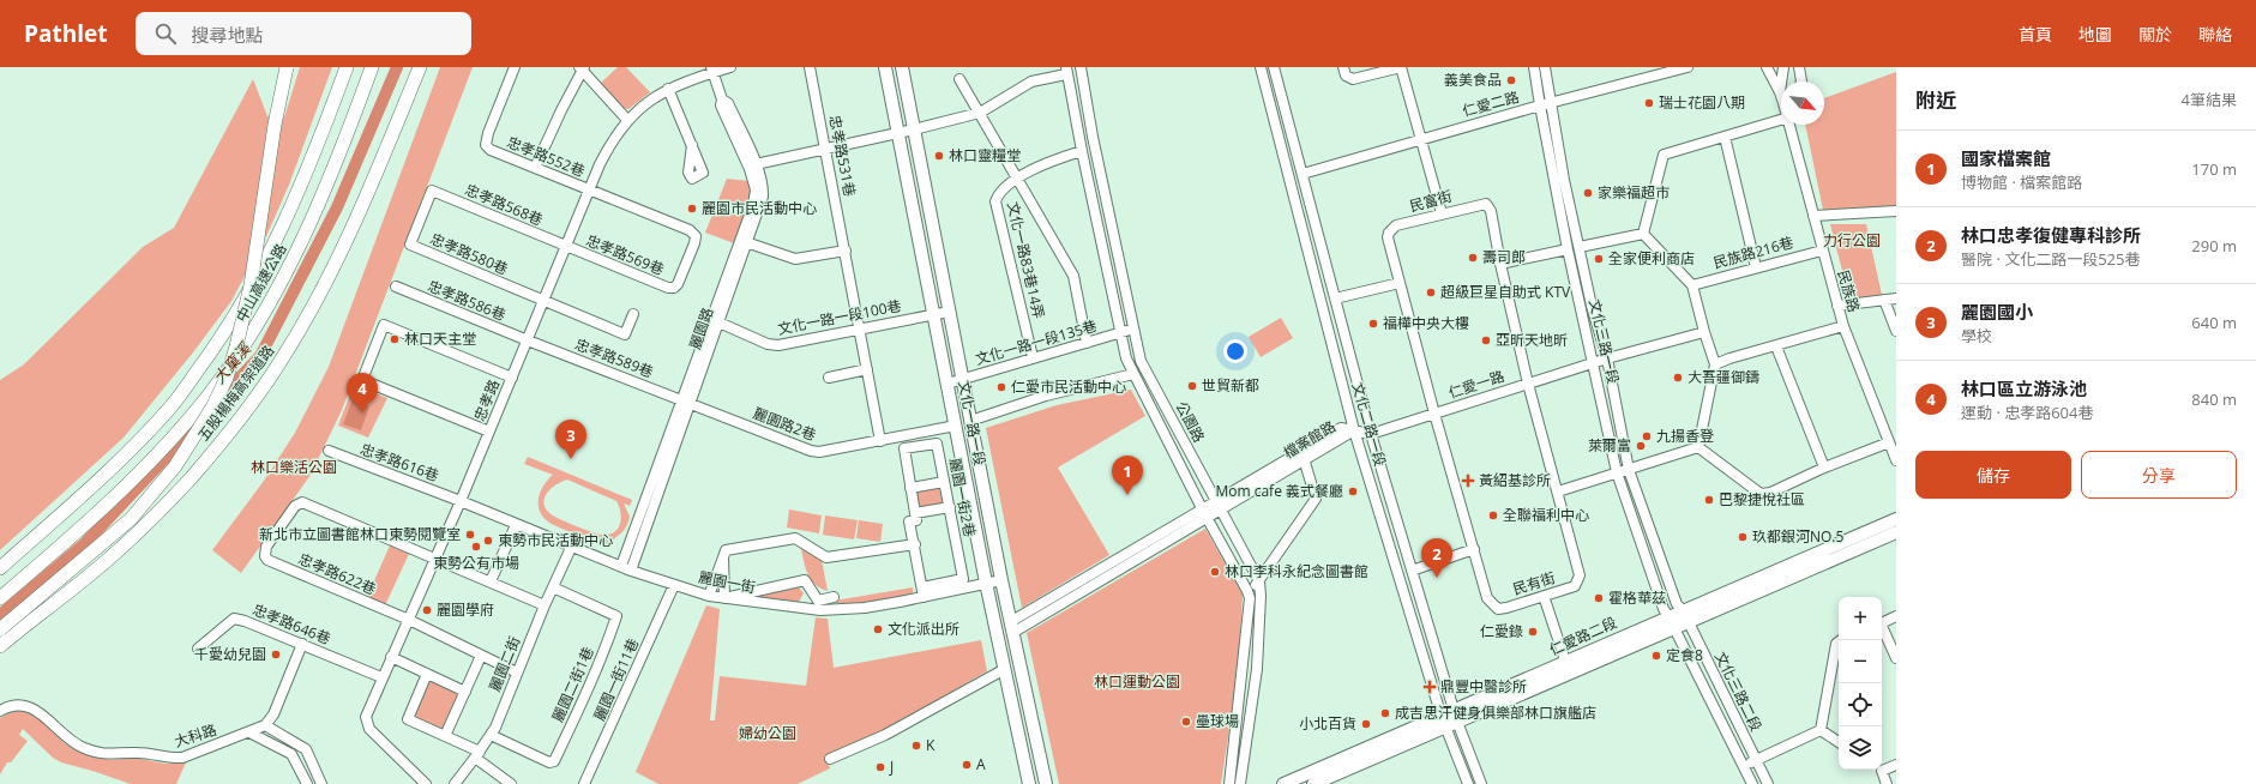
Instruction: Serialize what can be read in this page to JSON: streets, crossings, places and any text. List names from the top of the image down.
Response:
{
  "streets": {
    "highway": ["中山高速公路", "五股楊梅高架道路"],
    "main road": ["文化一路一段", "仁愛路二段"],
    "street": [
      "仁愛二路",
      "忠孝路531巷",
      "忠孝路552巷",
      "民富街",
      "忠孝路568巷",
      "民族路216巷",
      "忠孝路580巷",
      "忠孝路569巷",
      "文化一路83巷14弄",
      "民族路",
      "忠孝路586巷",
      "文化一路一段100巷",
      "麗園路",
      "文化三路一段",
      "文化一路一段135巷",
      "忠孝路589巷",
      "仁愛一路",
      "忠孝路",
      "公園路",
      "麗園路2巷",
      "文化二路一段",
      "檔案館路",
      "忠孝路616巷",
      "麗園一街2巷",
      "忠孝路622巷",
      "麗園一街",
      "民有街",
      "忠孝路646巷",
      "麗園二街",
      "麗園一街11巷",
      "麗園二街1巷",
      "文化三路二段",
      "大科路"
    ]
  },
  "crossings": [
    ["仁愛二路", "文化三路一段"],
    ["仁愛二路", "文化二路一段"],
    ["忠孝路531巷", "文化一路一段100巷"],
    ["忠孝路531巷", "麗園路2巷"],
    ["忠孝路552巷", "忠孝路569巷"],
    ["忠孝路552巷", "忠孝路"],
    ["民富街", "仁愛一路"],
    ["民富街", "民有街"],
    ["忠孝路568巷", "忠孝路580巷"],
    ["忠孝路568巷", "忠孝路569巷"],
    ["忠孝路568巷", "忠孝路"],
    ["民族路216巷", "民族路"],
    ["忠孝路580巷", "忠孝路"],
    ["忠孝路569巷", "忠孝路"],
    ["文化一路83巷14弄", "文化一路一段135巷"],
    ["忠孝路586巷", "忠孝路589巷"],
    ["忠孝路586巷", "忠孝路"],
    ["文化一路一段100巷", "麗園路"],
    ["文化一路一段100巷", "文化一路一段"],
    ["麗園路", "忠孝路589巷"],
    ["麗園路", "忠孝路"],
    ["麗園路", "麗園路2巷"],
    ["麗園路", "麗園一街"],
    ["文化三路一段", "仁愛一路"],
    ["文化三路一段", "仁愛路二段"],
    ["文化三路一段", "文化三路二段"],
    ["文化一路一段135巷", "公園路"],
    ["文化一路一段135巷", "文化一路一段"],
    ["忠孝路589巷", "忠孝路"],
    ["忠孝路589巷", "麗園路2巷"],
    ["仁愛一路", "文化二路一段"],
    ["仁愛一路", "檔案館路"],
    ["仁愛一路", "民有街"],
    ["忠孝路", "忠孝路616巷"],
    ["忠孝路", "忠孝路622巷"],
    ["忠孝路", "麗園一街"],
    ["忠孝路", "忠孝路646巷"],
    ["公園路", "檔案館路"],
    ["文化一路一段", "麗園路2巷"],
    ["文化一路一段", "檔案館路"],
    ["文化一路一段", "麗園一街"],
    ["文化二路一段", "檔案館路"],
    ["文化二路一段", "仁愛路二段"],
    ["忠孝路616巷", "麗園一街"],
    ["麗園一街2巷", "麗園一街"],
    ["麗園一街", "麗園二街"],
    ["麗園一街", "麗園一街11巷"],
    ["仁愛路二段", "文化三路二段"],
    ["麗園二街", "麗園二街1巷"]
  ],
  "water": ["大窠溪"],
  "parks": [
    "力行公園",
    "林口樂活公園",
    "林口運動公園",
    "婦幼公園"
  ],
  "places": {
    "other": [
      "義美食品",
      "瑞士花園八期",
      "林口靈糧堂",
      "家樂福超市",
      "麗園市民活動中心",
      "壽司郎",
      "全家便利商店",
      "超級巨星自助式 KTV",
      "福樺中央大樓",
      "林口天主堂",
      "亞昕天地昕",
      "大吾疆御鑄",
      "世貿新都",
      "仁愛市民活動中心",
      "九揚香登",
      "萊爾富",
      "Mom cafe 義式餐廳",
      "巴黎捷悅社區",
      "全聯福利中心",
      "新北市立圖書館林口東勢閱覽室",
      "玖都銀河NO.5",
      "東勢市民活動中心",
      "東勢公有市場",
      "林口李科永紀念圖書館",
      "霍格華茲",
      "麗園學府",
      "文化派出所",
      "仁愛錄",
      "千愛幼兒園",
      "定食8",
      "成吉思汗健身俱樂部林口旗艦店",
      "壘球場",
      "小北百貨",
      "K",
      "A",
      "J"
    ],
    "health": ["黃紹基診所", "鼎豐中醫診所"]
  },
  "north": "bottom right",
  "page": {
    "header": "Pathlet",
    "search": "搜尋地點",
    "nav": [
      "首頁",
      "地圖",
      "關於",
      "聯絡"
    ],
    "heading": ["附近", "4筆結果"],
    "list": [
      {
        "mark": "1",
        "name": "國家檔案館",
        "note": "博物館 · 檔案館路",
        "value": "170 m"
      },
      {
        "mark": "2",
        "name": "林口忠孝復健專科診所",
        "note": "醫院 · 文化二路一段525巷",
        "value": "290 m"
      },
      {
        "mark": "3",
        "name": "麗園國小",
        "note": "學校",
        "value": "640 m"
      },
      {
        "mark": "4",
        "name": "林口區立游泳池",
        "note": "運動 · 忠孝路604巷",
        "value": "840 m"
      }
    ],
    "pins": [
      "4",
      "3",
      "1",
      "2"
    ],
    "buttons": ["儲存", "分享"],
    "map_buttons": ["+", "−"]
  }
}
